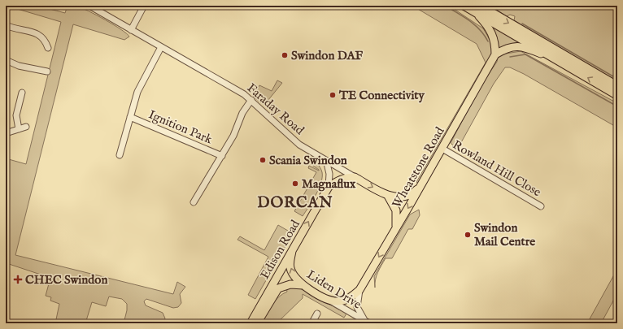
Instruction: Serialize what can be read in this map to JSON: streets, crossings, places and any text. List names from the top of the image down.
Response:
{
  "streets": {
    "main road": [
      "Faraday Road",
      "Wheatstone Road",
      "Edison Road",
      "Liden Drive"
    ],
    "street": ["Ignition Park", "Rowland Hill Close"]
  },
  "crossings": [
    ["Faraday Road", "Ignition Park"],
    ["Faraday Road", "Wheatstone Road"],
    ["Faraday Road", "Edison Road"],
    ["Faraday Road", "Liden Drive"],
    ["Wheatstone Road", "Rowland Hill Close"],
    ["Wheatstone Road", "Edison Road"],
    ["Wheatstone Road", "Liden Drive"],
    ["Edison Road", "Liden Drive"]
  ],
  "one_way": ["Wheatstone Road"],
  "districts": ["DORCAN"],
  "places": {
    "other": [
      "Swindon DAF",
      "TE Connectivity",
      "Scania Swindon",
      "Magnaflux",
      "Swindon Mail Centre"
    ],
    "health": ["CHEC Swindon"]
  }
}
